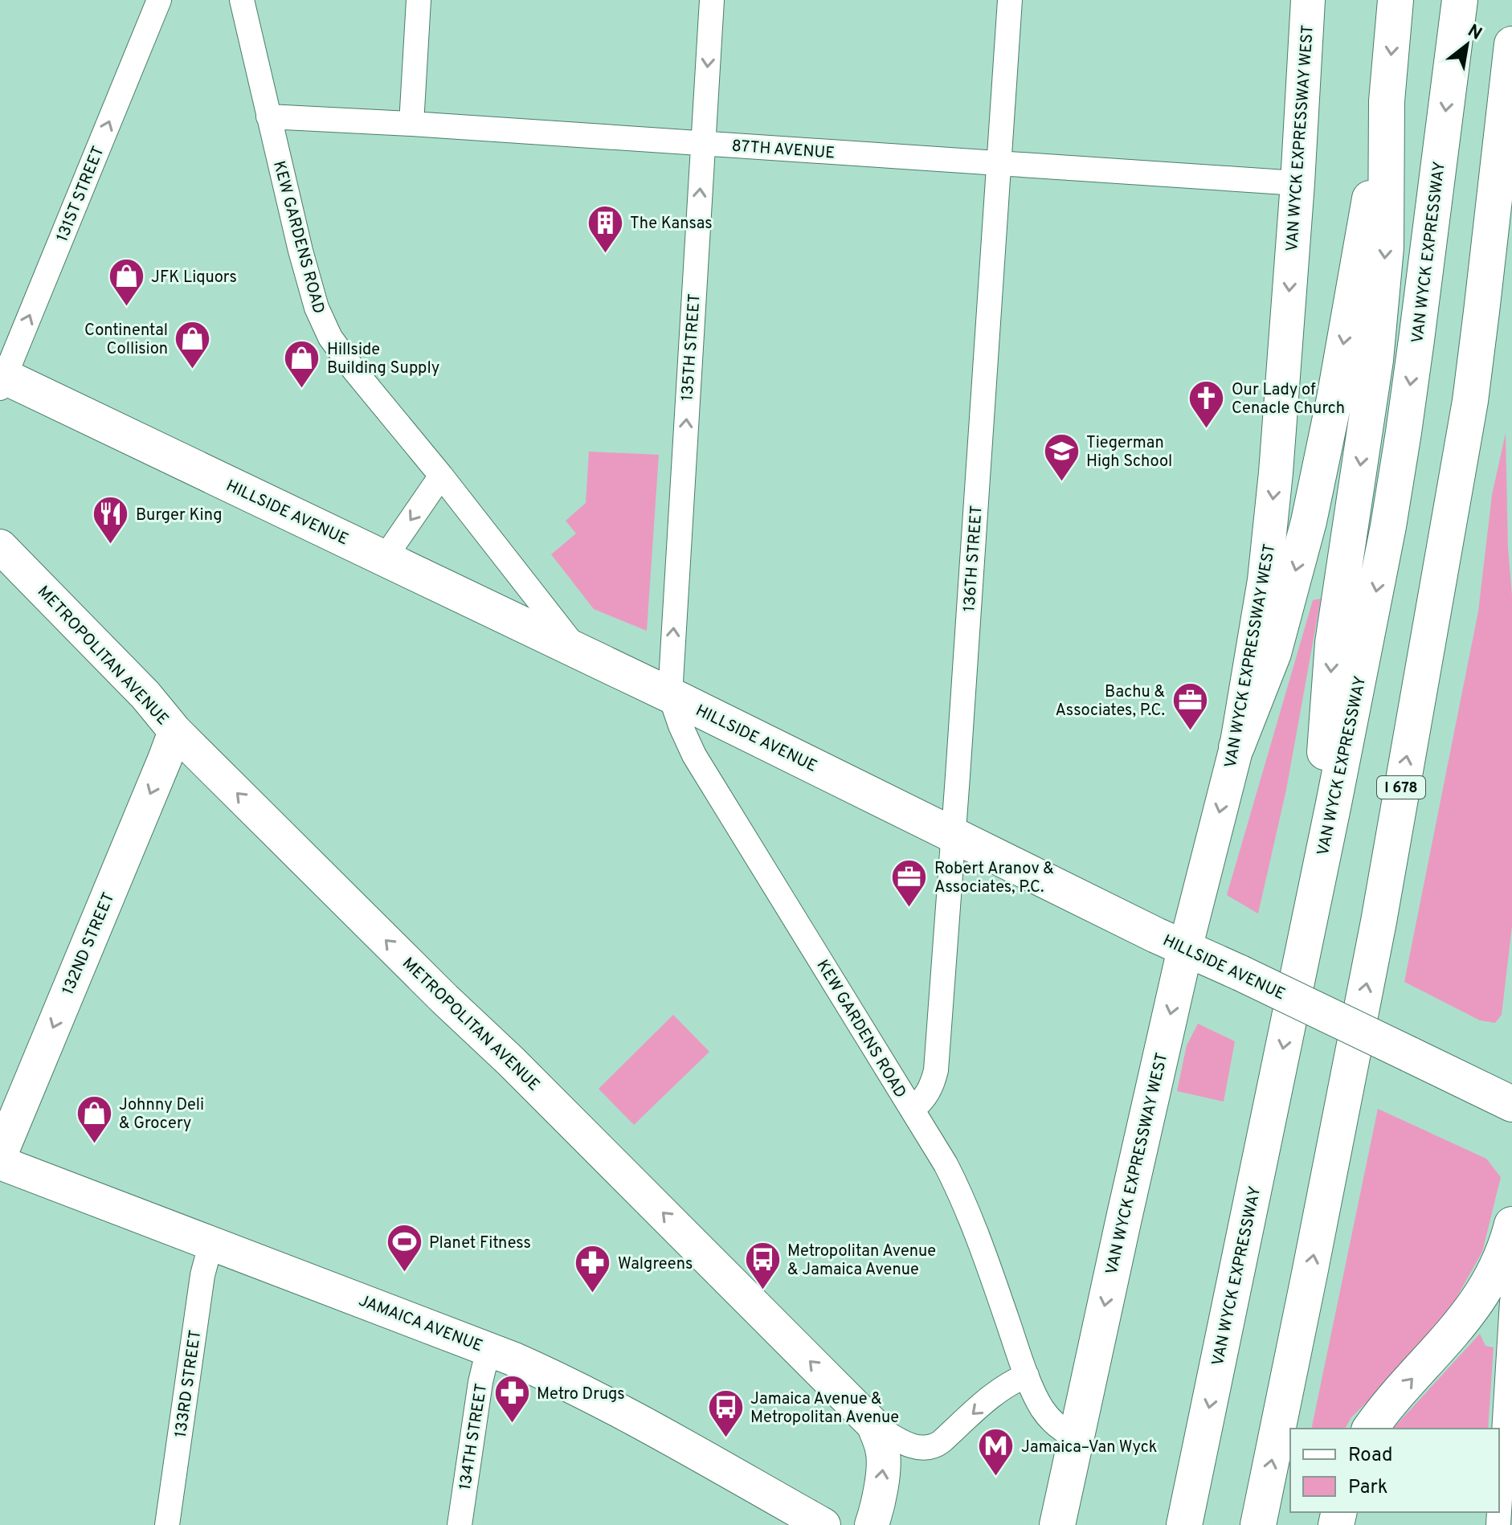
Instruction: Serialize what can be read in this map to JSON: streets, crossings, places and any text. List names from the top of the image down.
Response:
{
  "streets": {
    "main road": [
      "VAN WYCK EXPRESSWAY WEST",
      "VAN WYCK EXPRESSWAY",
      "HILLSIDE AVENUE",
      "METROPOLITAN AVENUE",
      "I 678",
      "132ND STREET",
      "JAMAICA AVENUE"
    ],
    "street": [
      "87TH AVENUE",
      "131ST STREET",
      "KEW GARDENS ROAD",
      "135TH STREET",
      "136TH STREET",
      "133RD STREET",
      "134TH STREET"
    ]
  },
  "crossings": [
    ["VAN WYCK EXPRESSWAY WEST", "87TH AVENUE"],
    ["VAN WYCK EXPRESSWAY WEST", "KEW GARDENS ROAD"],
    ["VAN WYCK EXPRESSWAY WEST", "HILLSIDE AVENUE"],
    ["87TH AVENUE", "KEW GARDENS ROAD"],
    ["87TH AVENUE", "135TH STREET"],
    ["87TH AVENUE", "136TH STREET"],
    ["131ST STREET", "HILLSIDE AVENUE"],
    ["KEW GARDENS ROAD", "135TH STREET"],
    ["KEW GARDENS ROAD", "HILLSIDE AVENUE"],
    ["KEW GARDENS ROAD", "136TH STREET"],
    ["135TH STREET", "HILLSIDE AVENUE"],
    ["HILLSIDE AVENUE", "136TH STREET"],
    ["METROPOLITAN AVENUE", "132ND STREET"],
    ["JAMAICA AVENUE", "133RD STREET"],
    ["JAMAICA AVENUE", "134TH STREET"]
  ],
  "one_way": ["131ST STREET", "METROPOLITAN AVENUE", "132ND STREET"],
  "places": {
    "building": ["The Kansas"],
    "shop": [
      "JFK Liquors",
      "Continental Collision",
      "Hillside Building Supply",
      "Johnny Deli & Grocery"
    ],
    "church": ["Our Lady of Cenacle Church"],
    "school or university": ["Tiegerman High School"],
    "restaurant": ["Burger King"],
    "office": ["Bachu & Associates, P.C.", "Robert Aranov & Associates, P.C."],
    "sports": ["Planet Fitness"],
    "bus stop": ["Metropolitan Avenue & Jamaica Avenue", "Jamaica Avenue & Metropolitan Avenue"],
    "pharmacy": ["Walgreens", "Metro Drugs"],
    "metro station": ["Jamaica–Van Wyck"]
  },
  "legend": ["Road", "Park"],
  "north": "top right"
}
